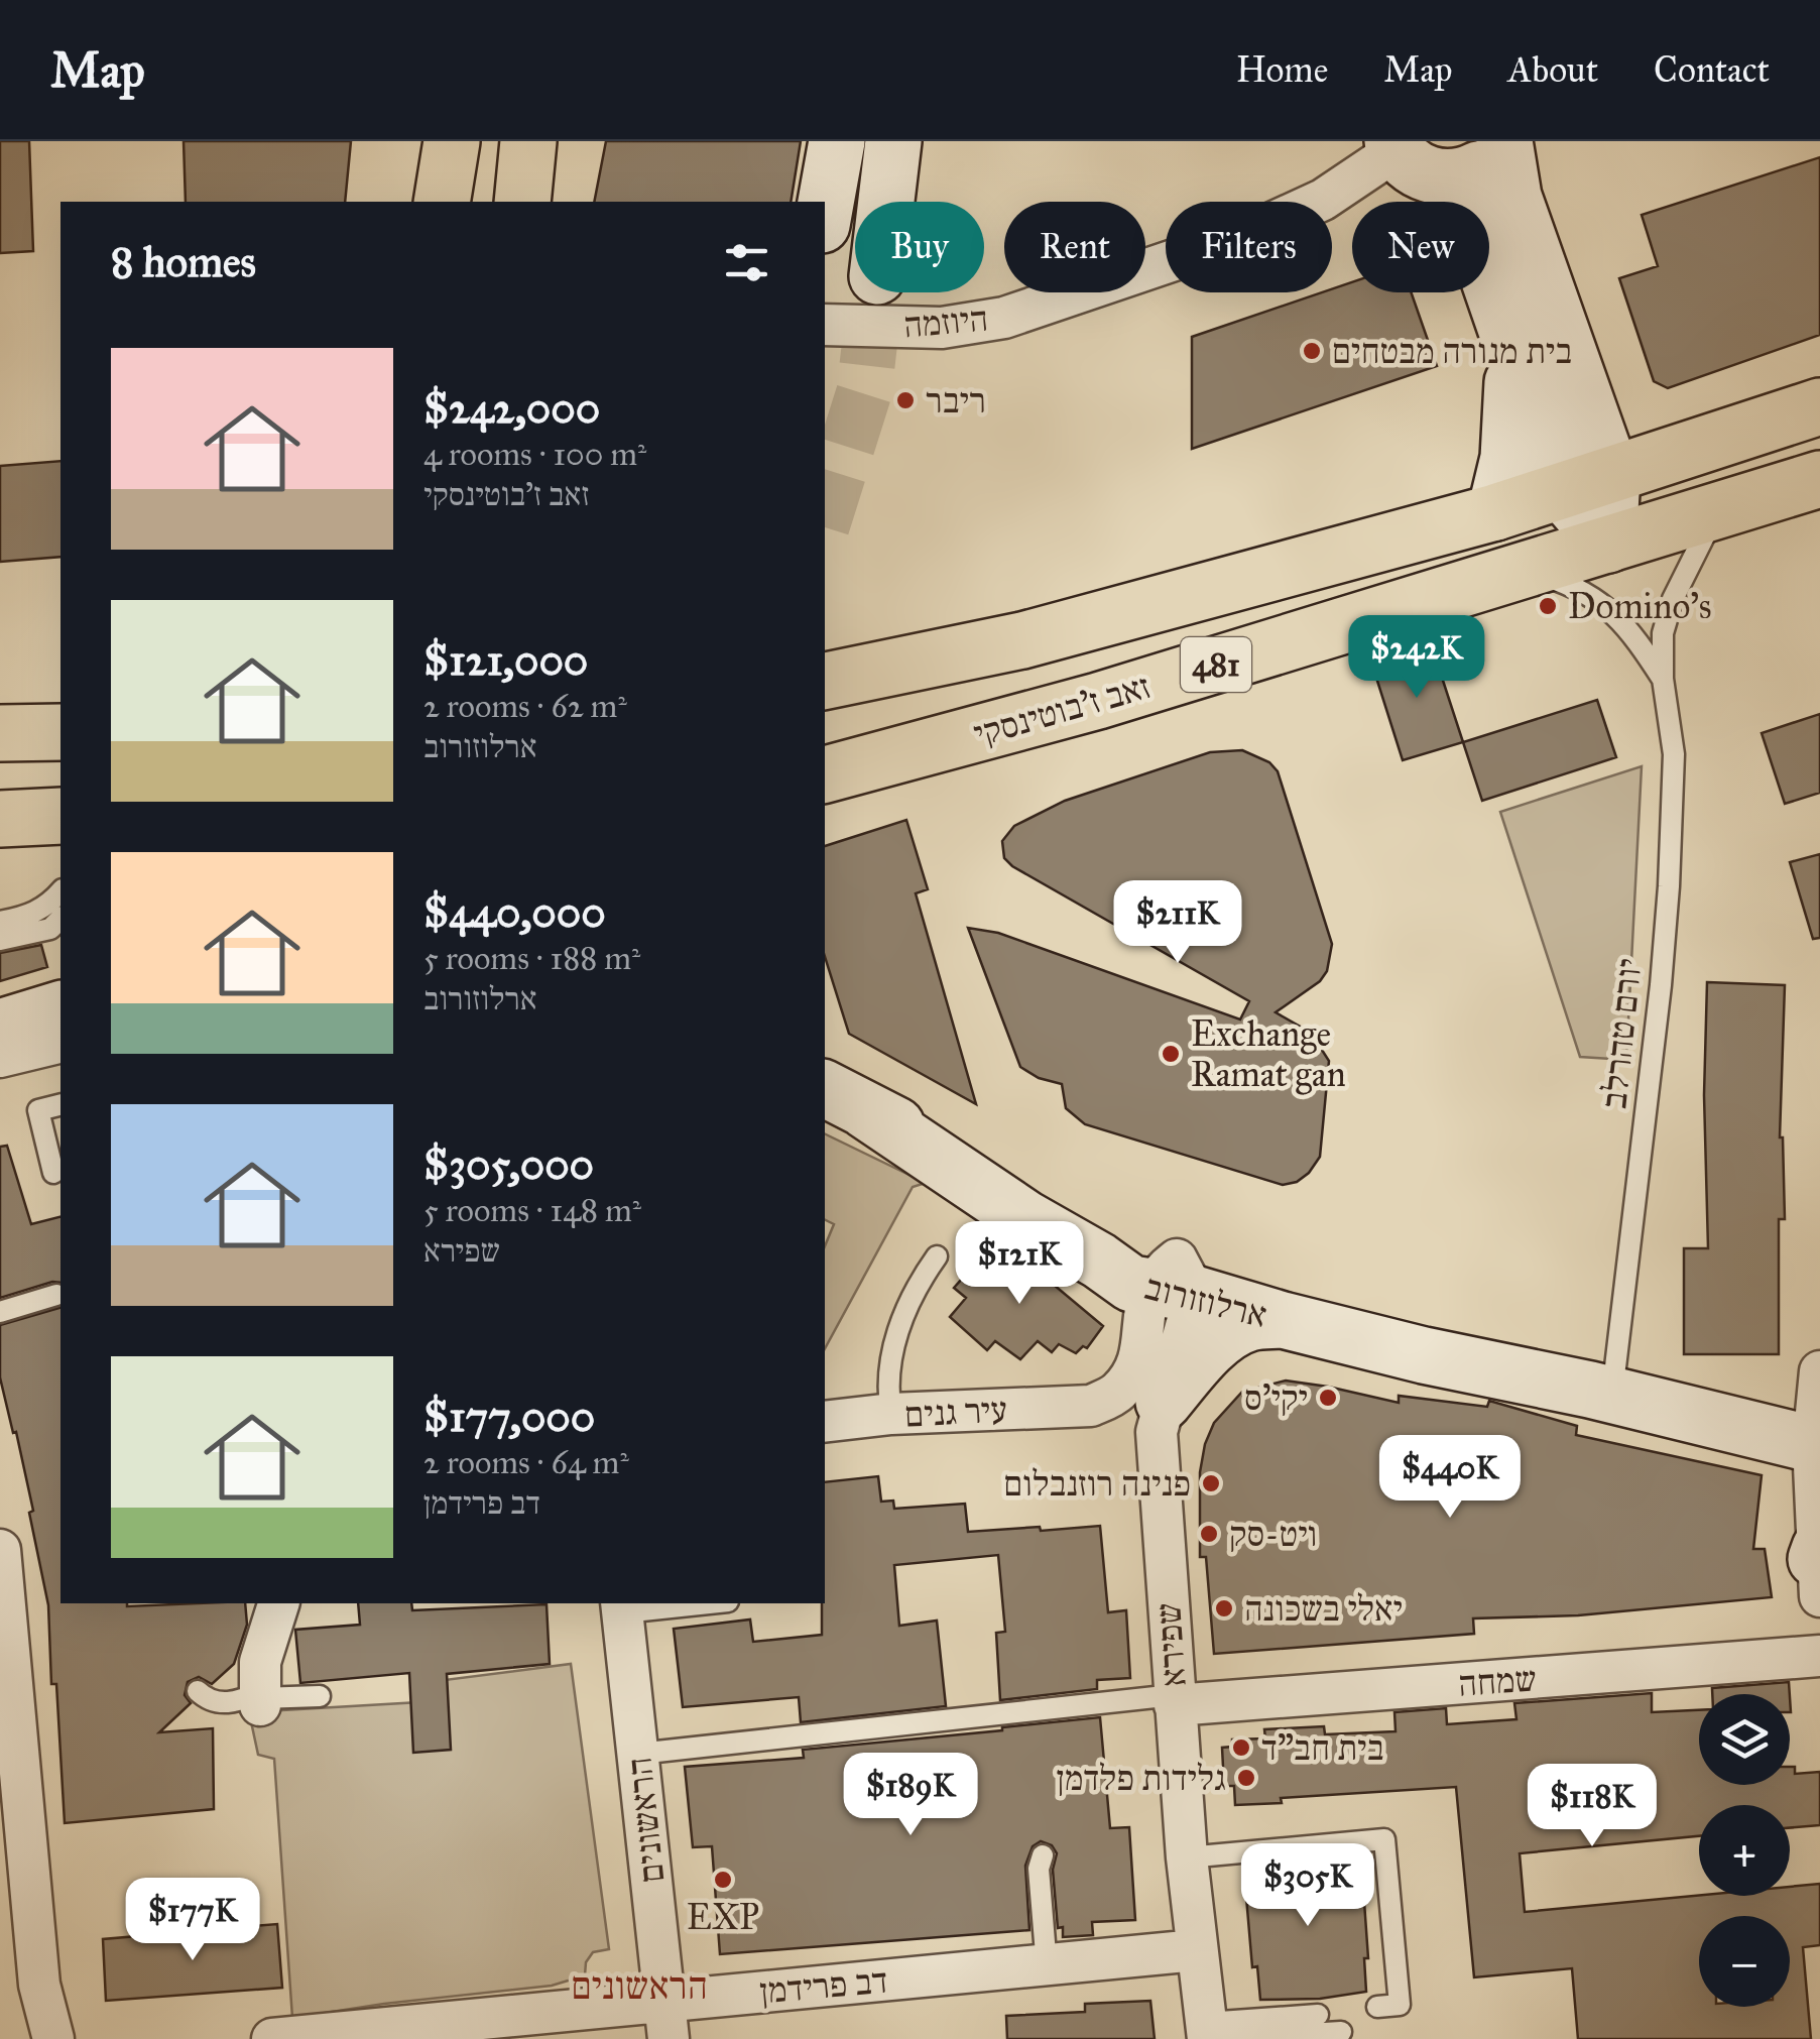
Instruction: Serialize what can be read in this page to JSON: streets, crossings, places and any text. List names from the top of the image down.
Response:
{
  "streets": {
    "main road": ["481", "זאב ז'בוטינסקי"],
    "street": [
      "היוזמה",
      "ארלוזורוב",
      "עיר גנים",
      "שפירא",
      "שמחה",
      "הראשונים",
      "דב פרידמן"
    ],
    "lane": ["יורם טהרלב"]
  },
  "crossings": [
    ["זאב ז'בוטינסקי", "יורם טהרלב"],
    ["יורם טהרלב", "ארלוזורוב"],
    ["ארלוזורוב", "שפירא"],
    ["עיר גנים", "שפירא"],
    ["שפירא", "שמחה"],
    ["שפירא", "דב פרידמן"],
    ["הראשונים", "דב פרידמן"]
  ],
  "districts": ["הראשונים"],
  "places": [
    "בית מנורה מבטחים",
    "ריבר",
    "Domino's",
    "Exchange Ramat gan",
    "יקי'ס",
    "פנינה רוזנבלום",
    "ויט-סק",
    "יאלי בשכונה",
    "בית חב\"ד",
    "גלידות פלדמן",
    "EXP"
  ],
  "page": {
    "header": "Map",
    "nav": [
      "Home",
      "Map",
      "About",
      "Contact"
    ],
    "chip": [
      "Buy",
      "Rent",
      "Filters",
      "New"
    ],
    "heading": "8 homes",
    "list": [
      {
        "name": "$242,000",
        "note": "4 rooms · 100 m² · זאב ז'בוטינסקי"
      },
      {
        "name": "$121,000",
        "note": "2 rooms · 62 m² · ארלוזורוב"
      },
      {
        "name": "$440,000",
        "note": "5 rooms · 188 m² · ארלוזורוב"
      },
      {
        "name": "$305,000",
        "note": "5 rooms · 148 m² · שפירא"
      },
      {
        "name": "$177,000",
        "note": "2 rooms · 64 m² · דב פרידמן"
      }
    ],
    "price": [
      "$242K",
      "$211K",
      "$121K",
      "$440K",
      "$189K",
      "$118K",
      "$305K",
      "$177K"
    ],
    "map_buttons": ["+", "−"]
  }
}
